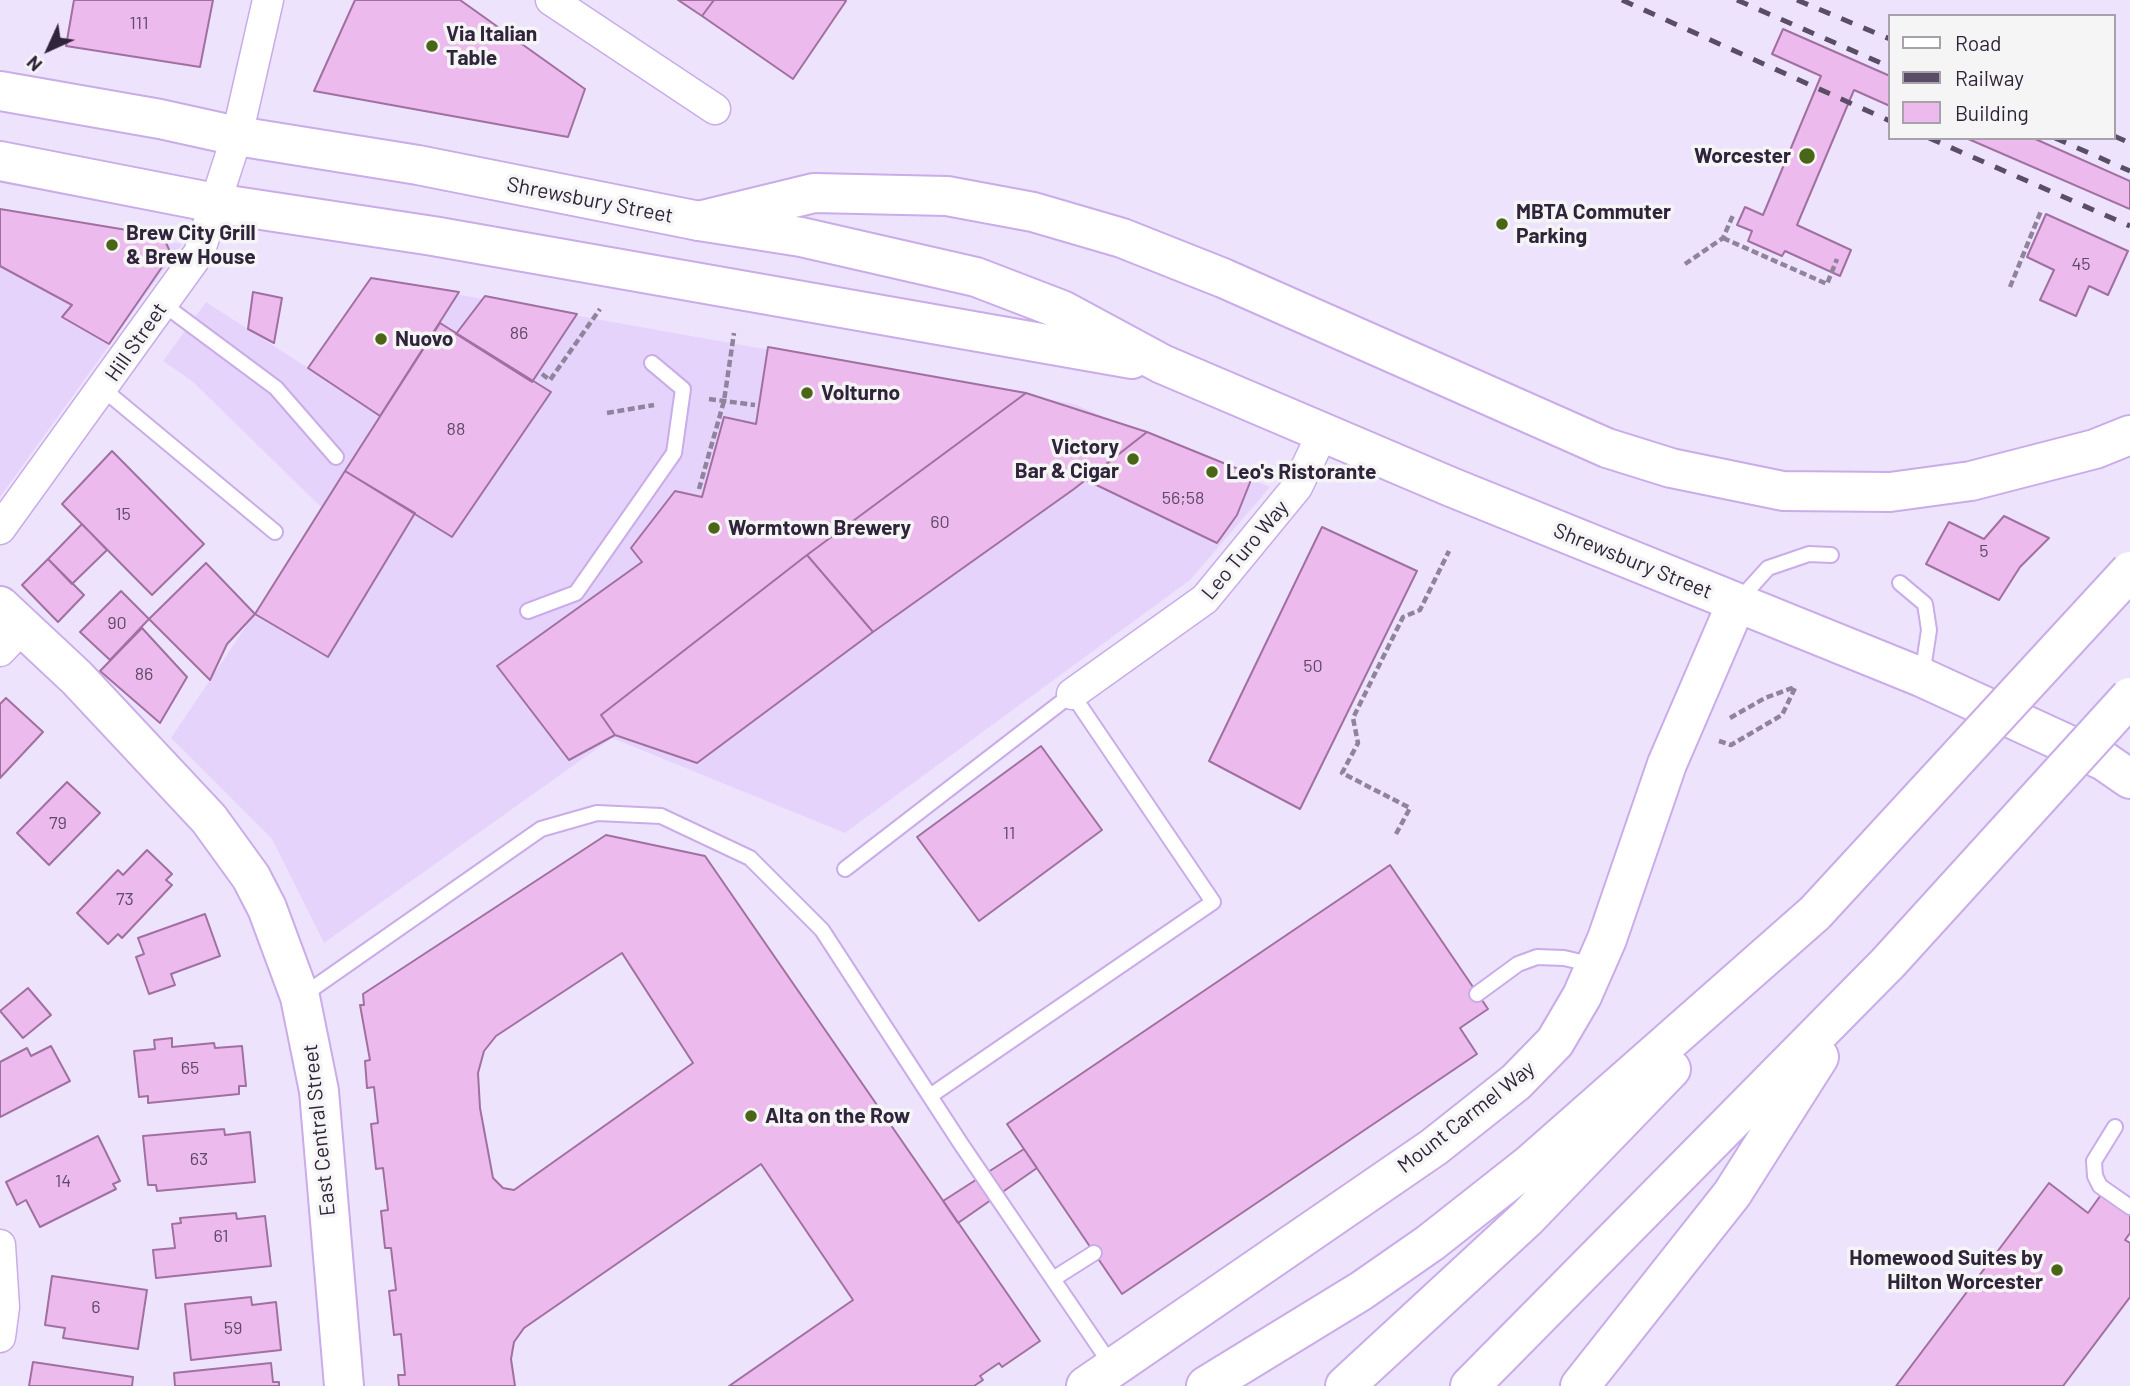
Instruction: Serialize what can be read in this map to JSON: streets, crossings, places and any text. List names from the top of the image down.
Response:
{
  "streets": {
    "main road": ["Shrewsbury Street", "Mount Carmel Way", "East Central Street"],
    "street": ["Hill Street", "Leo Turo Way"]
  },
  "crossings": [
    ["Shrewsbury Street", "Hill Street"],
    ["Shrewsbury Street", "Leo Turo Way"],
    ["Shrewsbury Street", "Mount Carmel Way"]
  ],
  "places": [
    "Via Italian Table",
    "Worcester",
    "MBTA Commuter Parking",
    "Brew City Grill & Brew House",
    "Nuovo",
    "Volturno",
    "Victory Bar & Cigar",
    "Leo's Ristorante",
    "Wormtown Brewery",
    "Alta on the Row",
    "Homewood Suites by Hilton Worcester"
  ],
  "house_numbers": [
    "111",
    "45",
    "86",
    "88",
    "56;58",
    "15",
    "60",
    "5",
    "90",
    "50",
    "86",
    "79",
    "11",
    "73",
    "65",
    "63",
    "14",
    "61",
    "6",
    "59"
  ],
  "legend": ["Road", "Railway", "Building"],
  "north": "bottom left"
}
